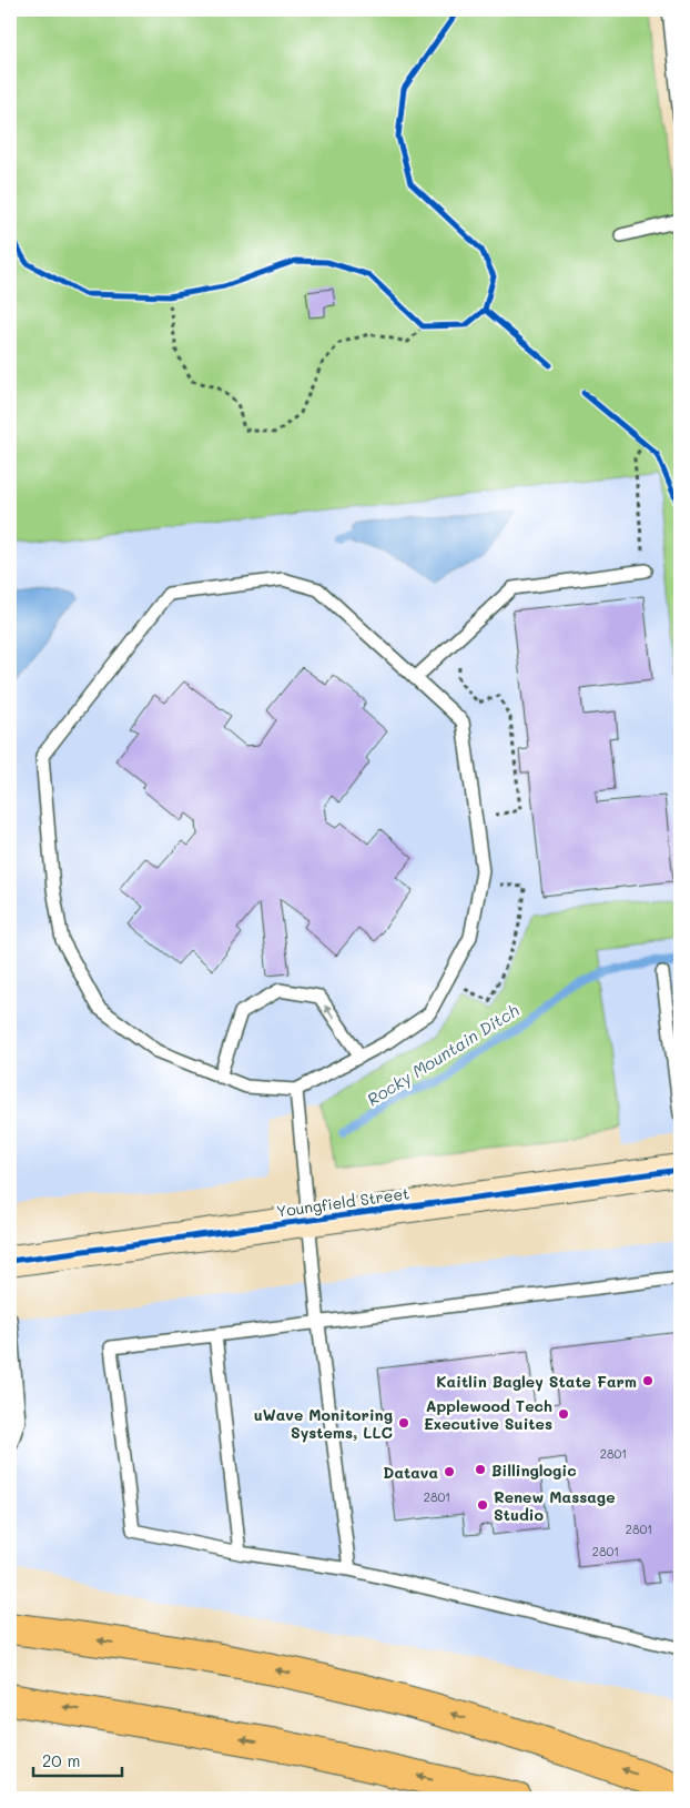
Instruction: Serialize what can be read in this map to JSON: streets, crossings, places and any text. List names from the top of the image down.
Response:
{
  "streets": {
    "street": ["Youngfield Street"]
  },
  "water": ["Rocky Mountain Ditch"],
  "places": [
    "Kaitlin Bagley State Farm",
    "Applewood Tech Executive Suites",
    "uWave Monitoring Systems, LLC",
    "Billinglogic",
    "Datava",
    "Renew Massage Studio"
  ],
  "house_numbers": [
    "2801",
    "2801",
    "2801",
    "2801"
  ],
  "scale_bar": "20 m"
}
